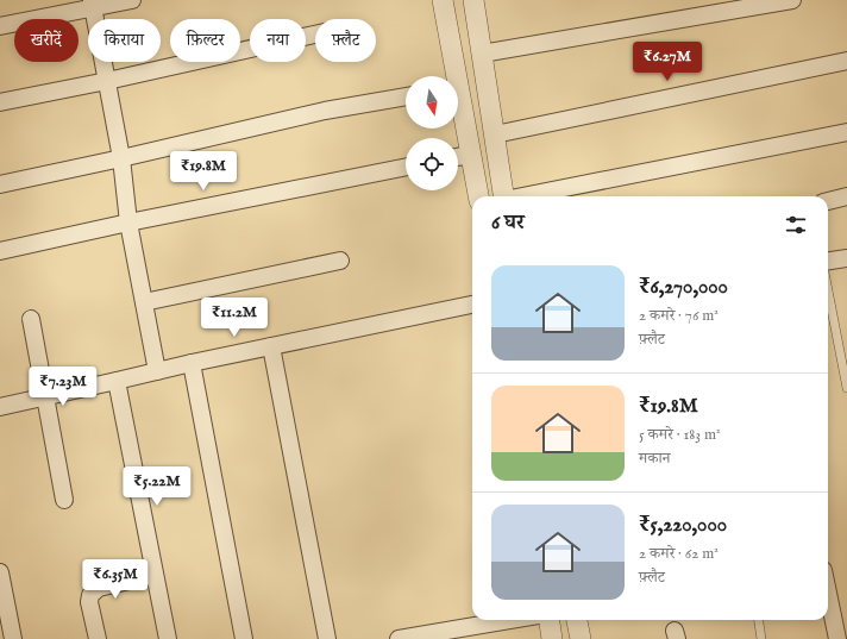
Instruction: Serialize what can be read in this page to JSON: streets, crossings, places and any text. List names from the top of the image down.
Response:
{
  "north": "bottom",
  "page": {
    "chip": [
      "खरीदें",
      "किराया",
      "फ़िल्टर",
      "नया",
      "फ़्लैट"
    ],
    "price": [
      "₹6.27M",
      "₹19.8M",
      "₹11.2M",
      "₹7.23M",
      "₹5.22M",
      "₹6.35M"
    ],
    "heading": "6 घर",
    "list": [
      {
        "name": "₹6,270,000",
        "note": "2 कमरे · 76 m² · फ़्लैट"
      },
      {
        "name": "₹19.8M",
        "note": "5 कमरे · 183 m² · मकान"
      },
      {
        "name": "₹5,220,000",
        "note": "2 कमरे · 62 m² · फ़्लैट"
      }
    ]
  }
}
